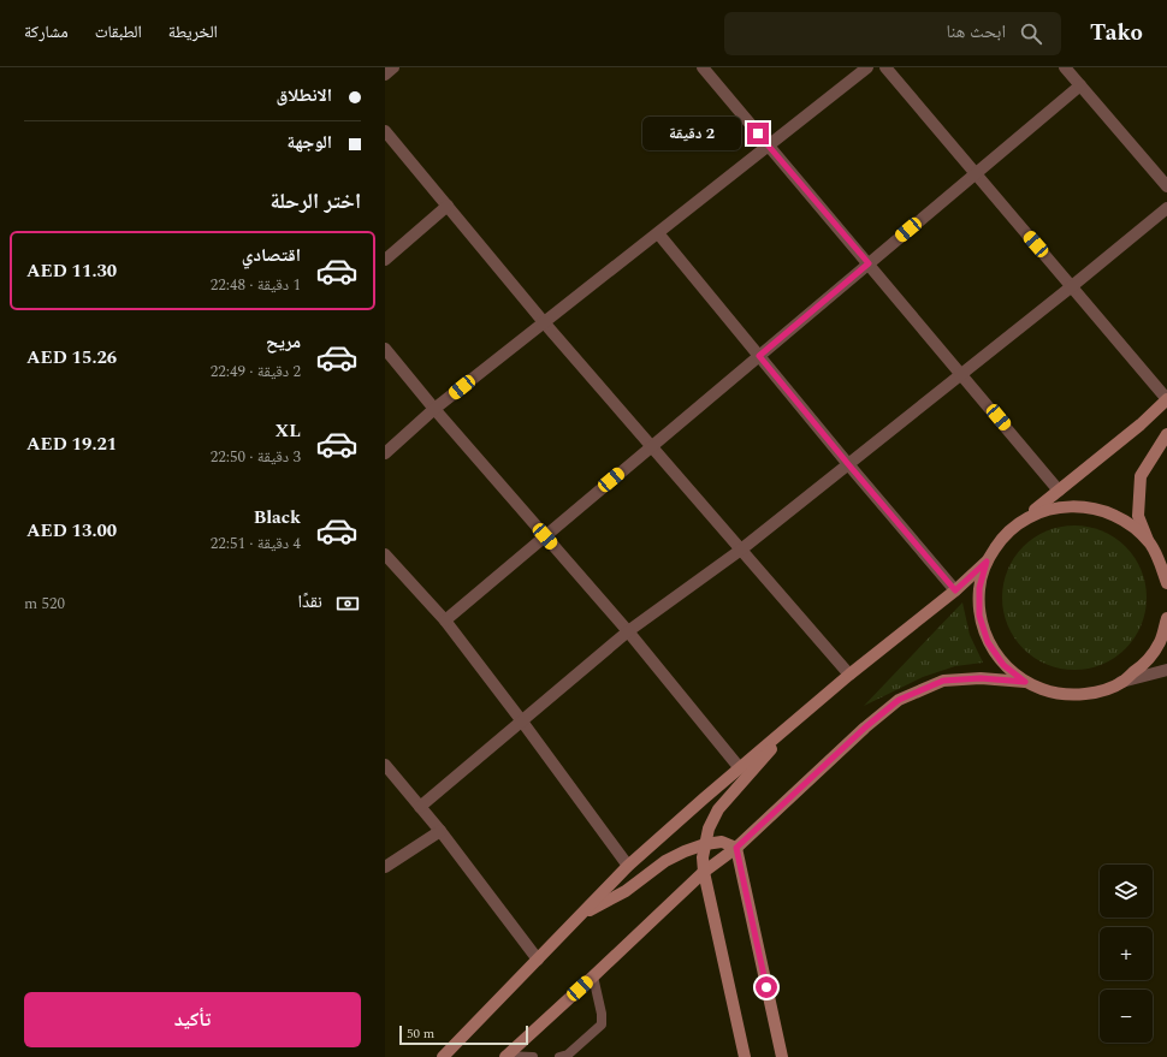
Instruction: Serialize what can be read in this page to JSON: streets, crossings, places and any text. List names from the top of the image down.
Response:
{
  "scale_bar": "50 m",
  "page": {
    "header": "Tako",
    "search": "ابحث هنا",
    "nav": ["الخريطة", "الطبقات", "مشاركة"],
    "banner": ["الانطلاق", "الوجهة"],
    "bubble": "2 دقيقة",
    "heading": "اختر الرحلة",
    "list": [
      {
        "name": "اقتصادي",
        "note": "1 دقيقة · 22:48",
        "value": "AED 11.30"
      },
      {
        "name": "مريح",
        "note": "2 دقيقة · 22:49",
        "value": "AED 15.26"
      },
      {
        "name": "XL",
        "note": "3 دقيقة · 22:50",
        "value": "AED 19.21"
      },
      {
        "name": "Black",
        "note": "4 دقيقة · 22:51",
        "value": "AED 13.00"
      }
    ],
    "pay": ["نقدًا", "520 m"],
    "map_buttons": ["+", "−"],
    "buttons": "تأكيد",
    "scale": "50 m"
  }
}
